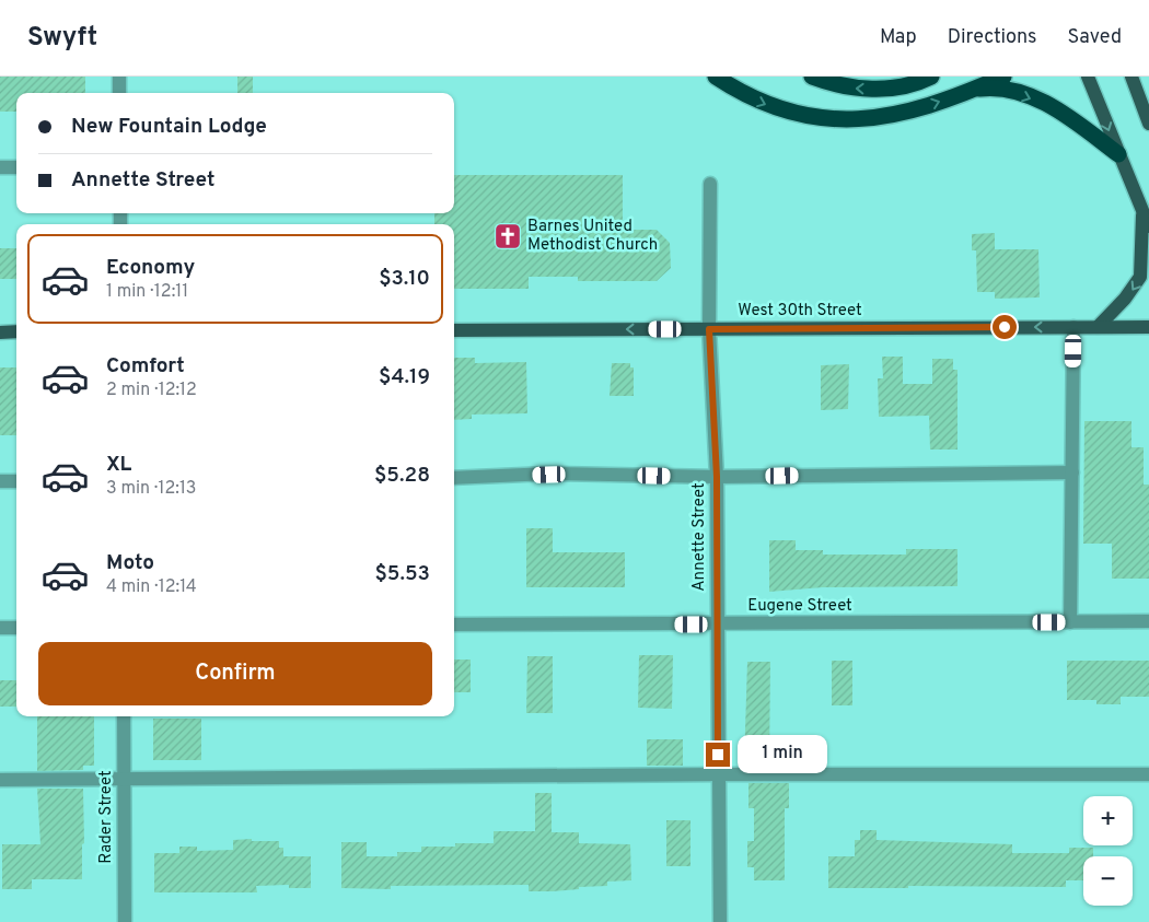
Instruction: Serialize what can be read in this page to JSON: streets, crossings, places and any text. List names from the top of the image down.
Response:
{
  "streets": {
    "main road": ["West 30th Street"],
    "street": ["Annette Street", "Eugene Street", "Rader Street"]
  },
  "crossings": [
    ["West 30th Street", "Annette Street"],
    ["Annette Street", "Eugene Street"]
  ],
  "one_way": ["West 30th Street"],
  "places": {
    "church": ["Barnes United Methodist Church"]
  },
  "page": {
    "header": "Swyft",
    "nav": ["Map", "Directions", "Saved"],
    "banner": ["New Fountain Lodge", "Annette Street"],
    "list": [
      {
        "name": "Economy",
        "note": "1 min · 12:11",
        "value": "$3.10"
      },
      {
        "name": "Comfort",
        "note": "2 min · 12:12",
        "value": "$4.19"
      },
      {
        "name": "XL",
        "note": "3 min · 12:13",
        "value": "$5.28"
      },
      {
        "name": "Moto",
        "note": "4 min · 12:14",
        "value": "$5.53"
      }
    ],
    "buttons": "Confirm",
    "bubble": "1 min",
    "map_buttons": ["+", "−"]
  }
}
